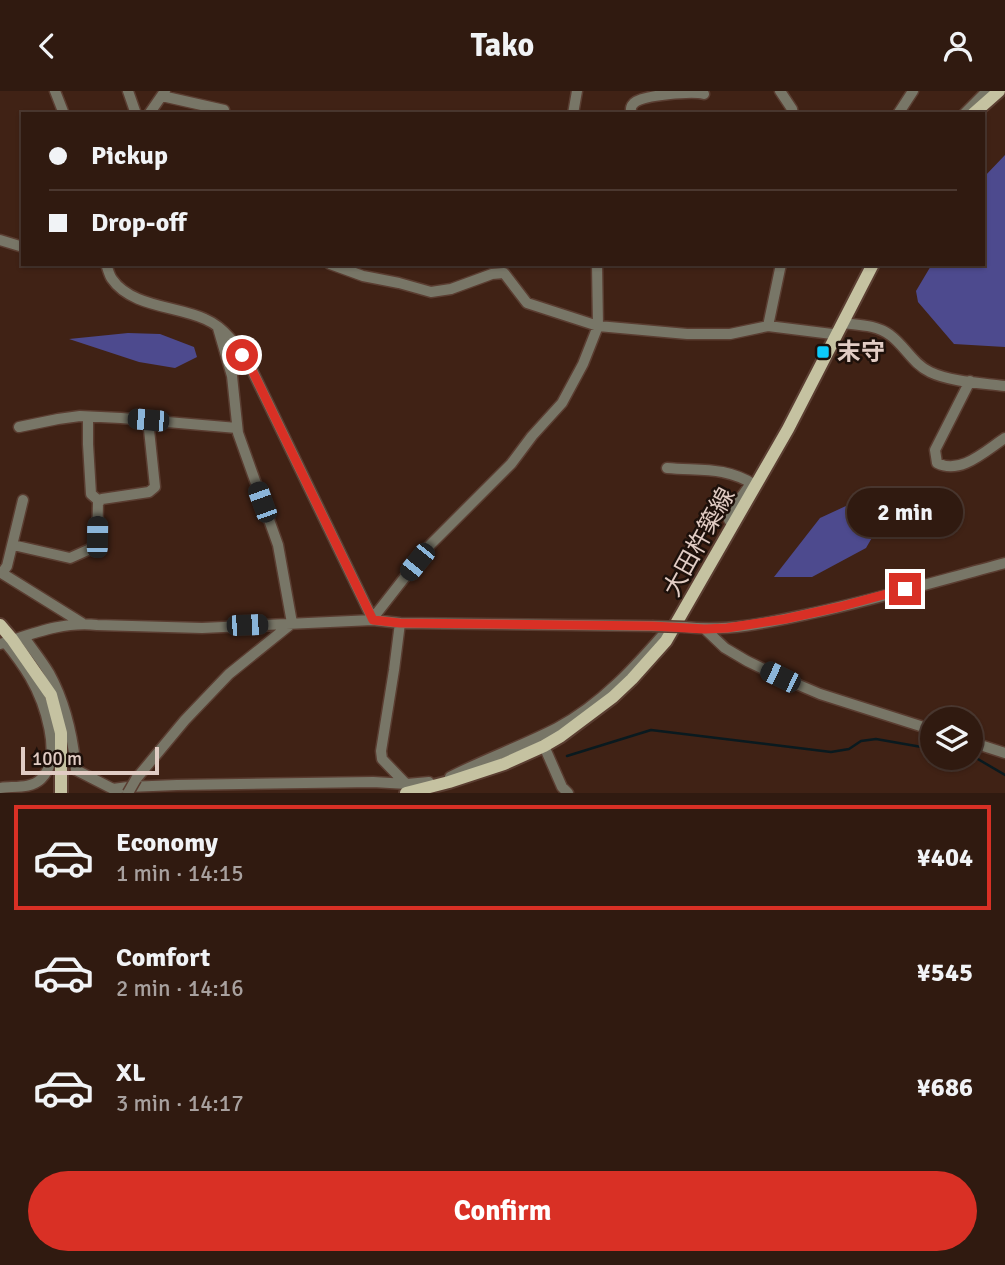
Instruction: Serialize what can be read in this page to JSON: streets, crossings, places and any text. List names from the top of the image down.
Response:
{
  "streets": {
    "main road": ["大田杵築線"]
  },
  "places": {
    "transit": ["末守"]
  },
  "scale_bar": "100 m",
  "page": {
    "header": "Tako",
    "banner": ["Pickup", "Drop-off"],
    "bubble": "2 min",
    "scale": "100 m",
    "list": [
      {
        "name": "Economy",
        "note": "1 min · 14:15",
        "value": "¥404"
      },
      {
        "name": "Comfort",
        "note": "2 min · 14:16",
        "value": "¥545"
      },
      {
        "name": "XL",
        "note": "3 min · 14:17",
        "value": "¥686"
      }
    ],
    "buttons": "Confirm"
  }
}
